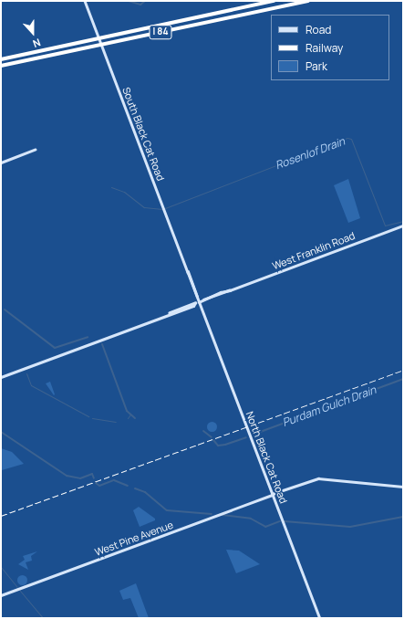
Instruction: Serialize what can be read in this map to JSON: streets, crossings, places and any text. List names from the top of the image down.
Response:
{
  "streets": {
    "highway": ["I 84"],
    "street": [
      "South Black Cat Road",
      "West Franklin Road",
      "North Black Cat Road",
      "West Pine Avenue"
    ]
  },
  "crossings": [
    ["South Black Cat Road", "West Franklin Road"],
    ["South Black Cat Road", "North Black Cat Road"],
    ["West Franklin Road", "North Black Cat Road"],
    ["North Black Cat Road", "West Pine Avenue"]
  ],
  "water": ["Rosenlof Drain", "Purdam Gulch Drain"],
  "legend": ["Road", "Railway", "Park"],
  "north": "bottom"
}
